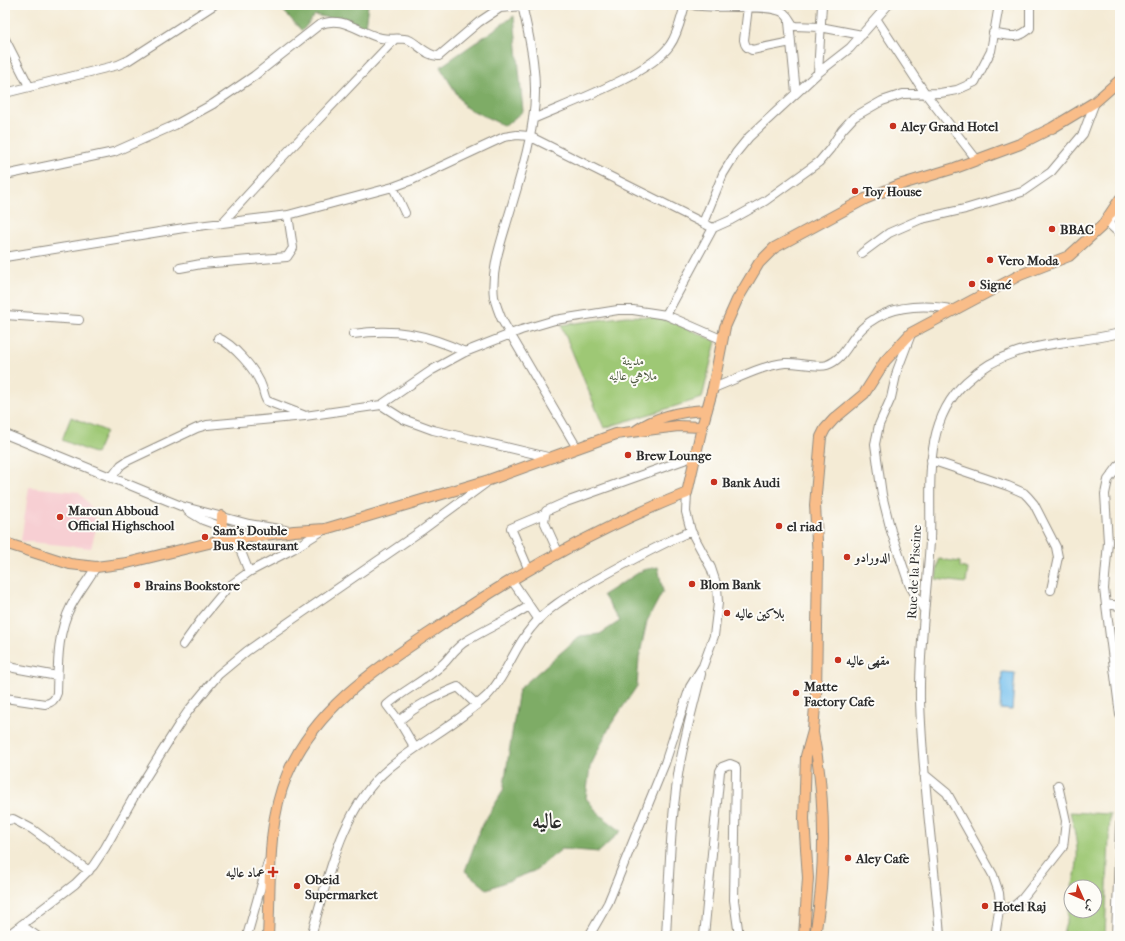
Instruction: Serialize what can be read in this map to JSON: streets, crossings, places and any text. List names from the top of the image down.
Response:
{
  "streets": {
    "street": ["Rue de la Piscine"]
  },
  "districts": ["عاليه"],
  "parks": ["مدينة ملاهي عاليه"],
  "places": {
    "other": [
      "Aley Grand Hotel",
      "Toy House",
      "BBAC",
      "Vero Moda",
      "Signé",
      "Brew Lounge",
      "Bank Audi",
      "Maroun Abboud Official Highschool",
      "el riad",
      "Sam's Double Bus Restaurant",
      "الدورادو",
      "Blom Bank",
      "Brains Bookstore",
      "بلاكين عاليه",
      "مقهى عاليه",
      "Matte Factory Cafe",
      "Aley Cafe",
      "Obeid Supermarket",
      "Hotel Raj"
    ],
    "health": ["عماد عاليه"]
  },
  "north": "bottom right"
}
